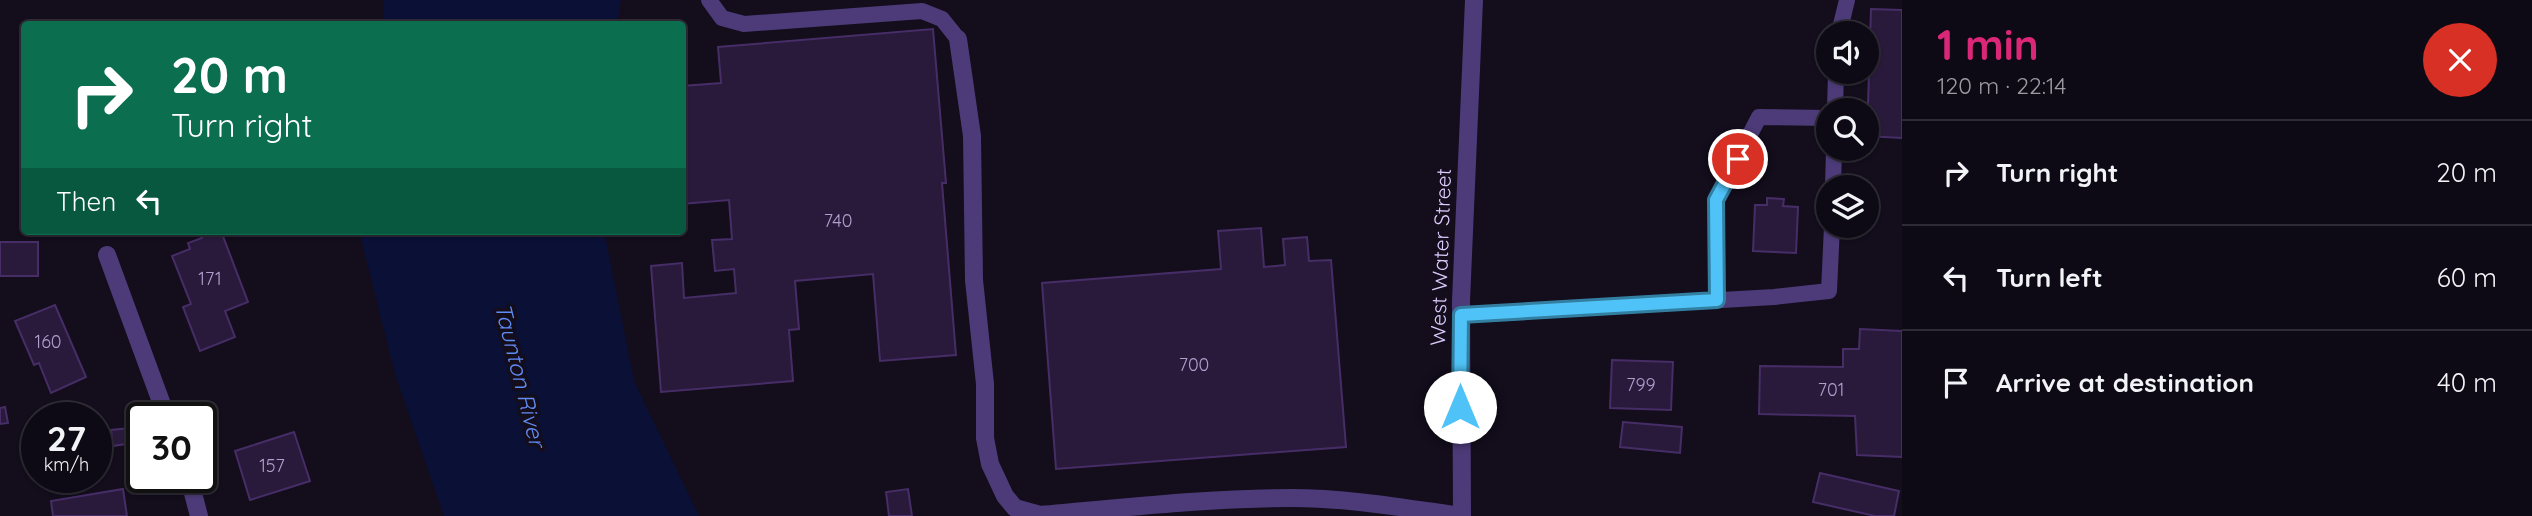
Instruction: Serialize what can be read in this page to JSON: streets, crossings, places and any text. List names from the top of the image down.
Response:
{
  "streets": {
    "street": ["West Water Street"]
  },
  "water": ["Taunton River"],
  "house_numbers": [
    "740",
    "171",
    "160",
    "700",
    "799",
    "701",
    "157"
  ],
  "page": {
    "heading": ["1 min", "120 m · 22:14"],
    "turn": ["20 m", "Turn right"],
    "list": [
      {
        "name": "Turn right",
        "value": "20 m"
      },
      {
        "name": "Turn left",
        "value": "60 m"
      },
      {
        "name": "Arrive at destination",
        "value": "40 m"
      }
    ],
    "then": "Then",
    "speed": "27 km/h",
    "limit": "30"
  }
}
